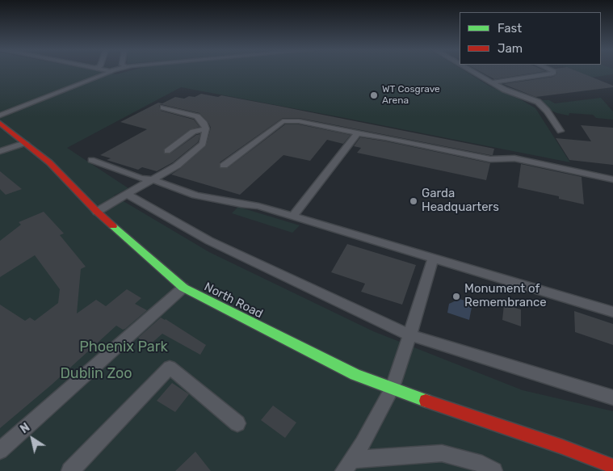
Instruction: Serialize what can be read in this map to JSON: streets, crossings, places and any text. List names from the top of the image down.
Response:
{
  "streets": {
    "street": ["North Road"]
  },
  "parks": ["Phoenix Park", "Dublin Zoo"],
  "places": ["WT Cosgrave Arena", "Garda Headquarters", "Monument of Remembrance"],
  "legend": ["Fast", "Jam"],
  "north": "top left"
}
